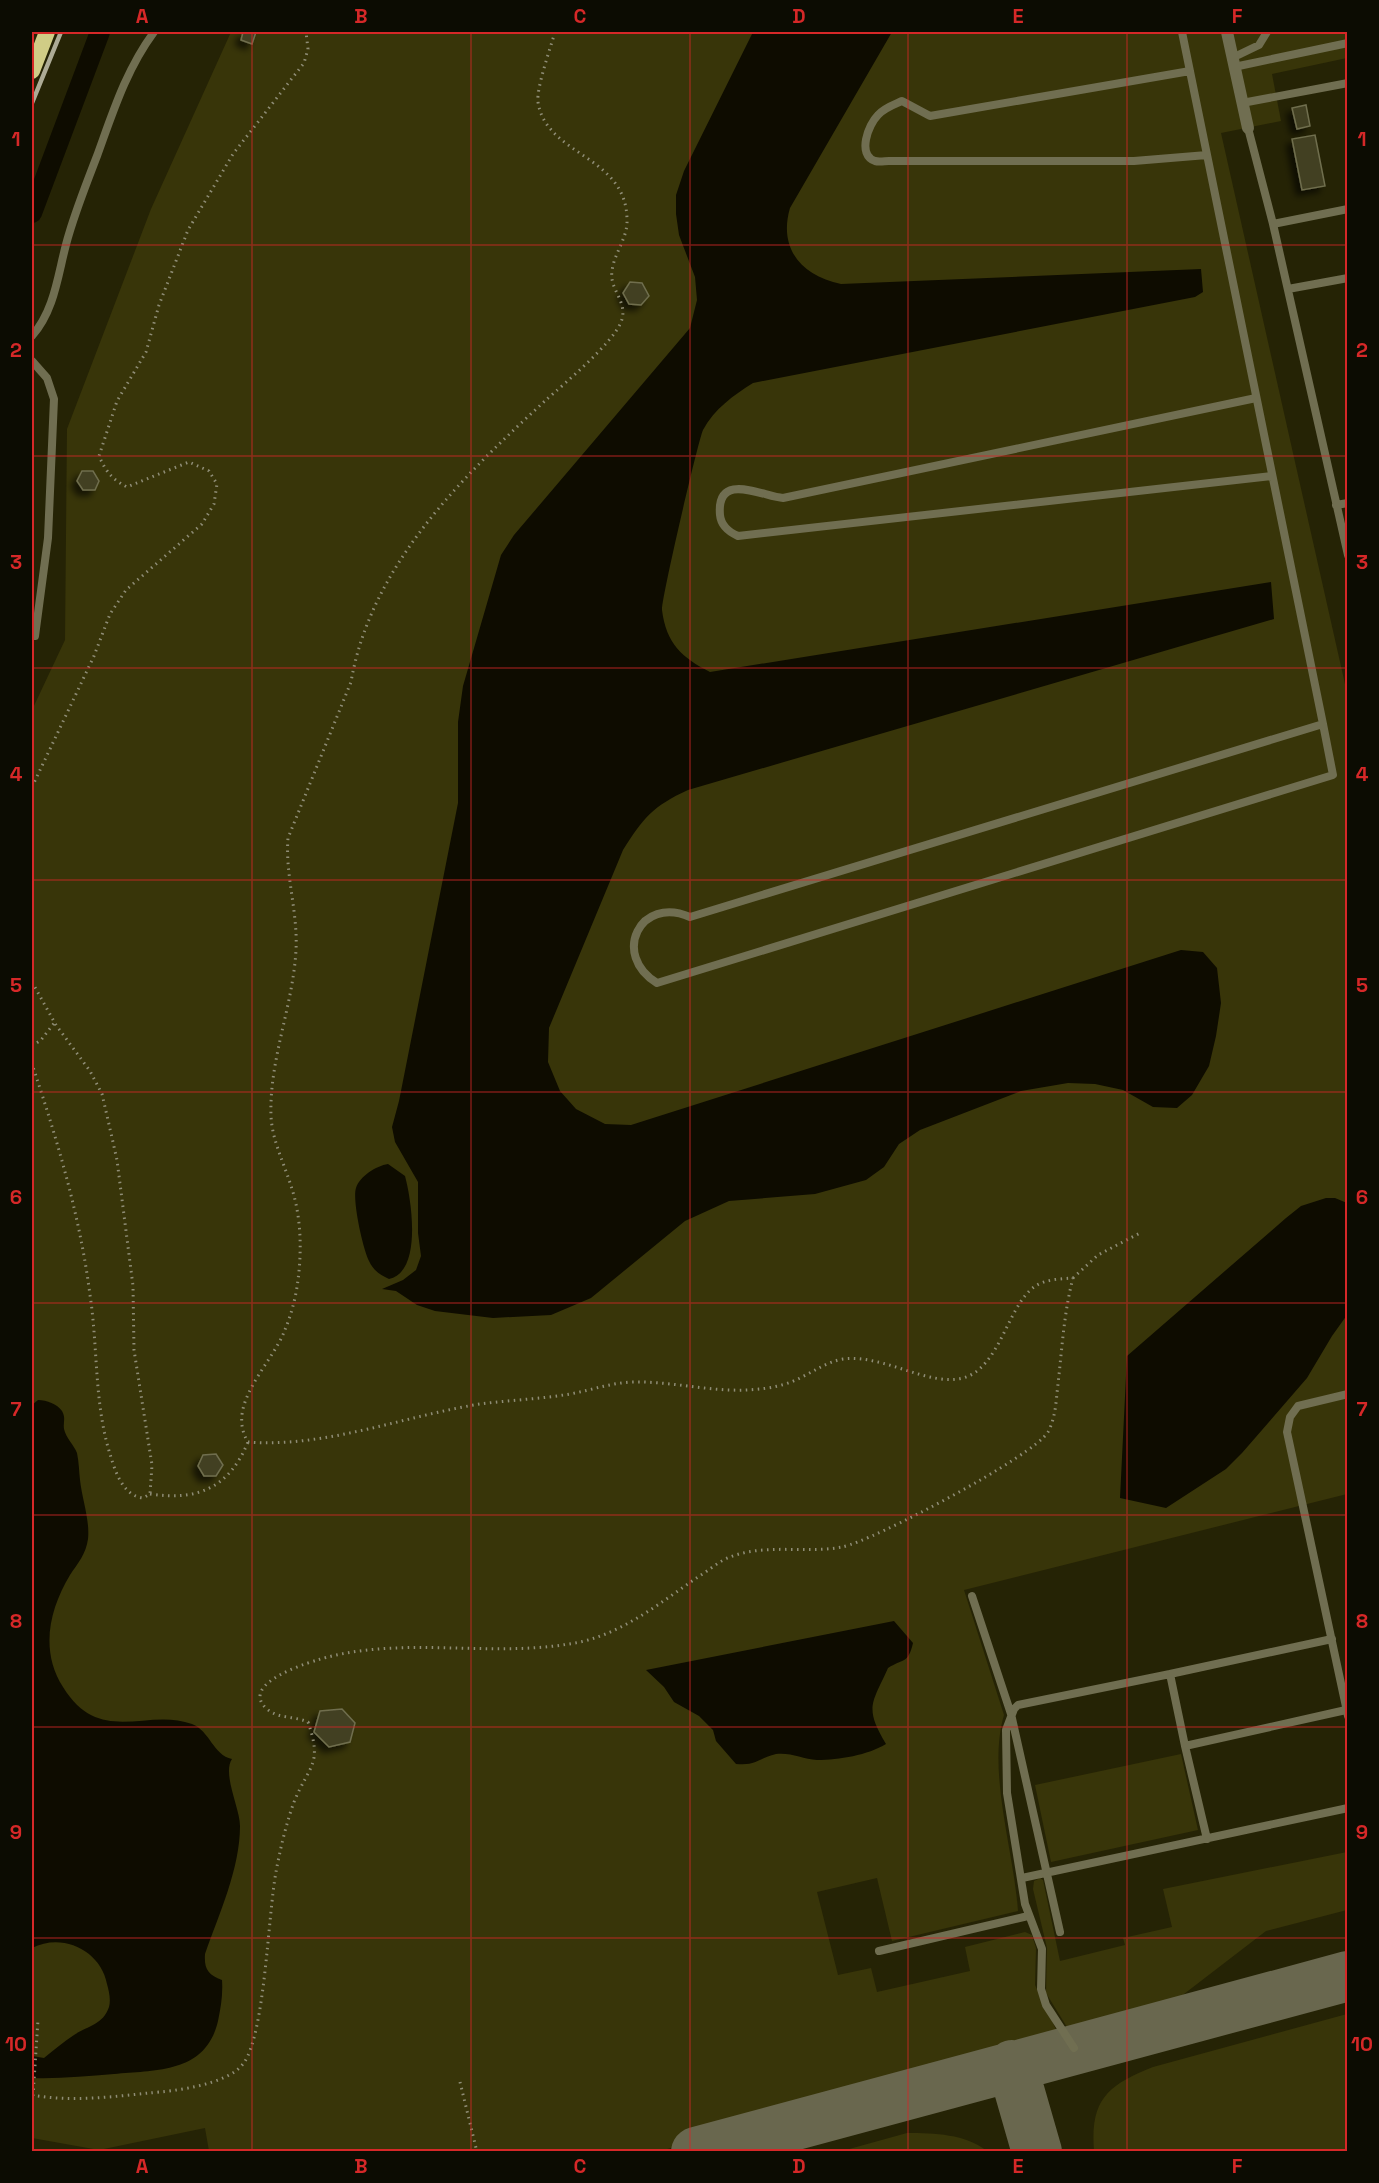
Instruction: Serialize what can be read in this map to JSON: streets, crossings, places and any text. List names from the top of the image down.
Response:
{
  "grid": {
    "columns": [
      "A",
      "B",
      "C",
      "D",
      "E",
      "F"
    ],
    "rows": [
      "1",
      "2",
      "3",
      "4",
      "5",
      "6",
      "7",
      "8",
      "9",
      "10"
    ]
  }
}
